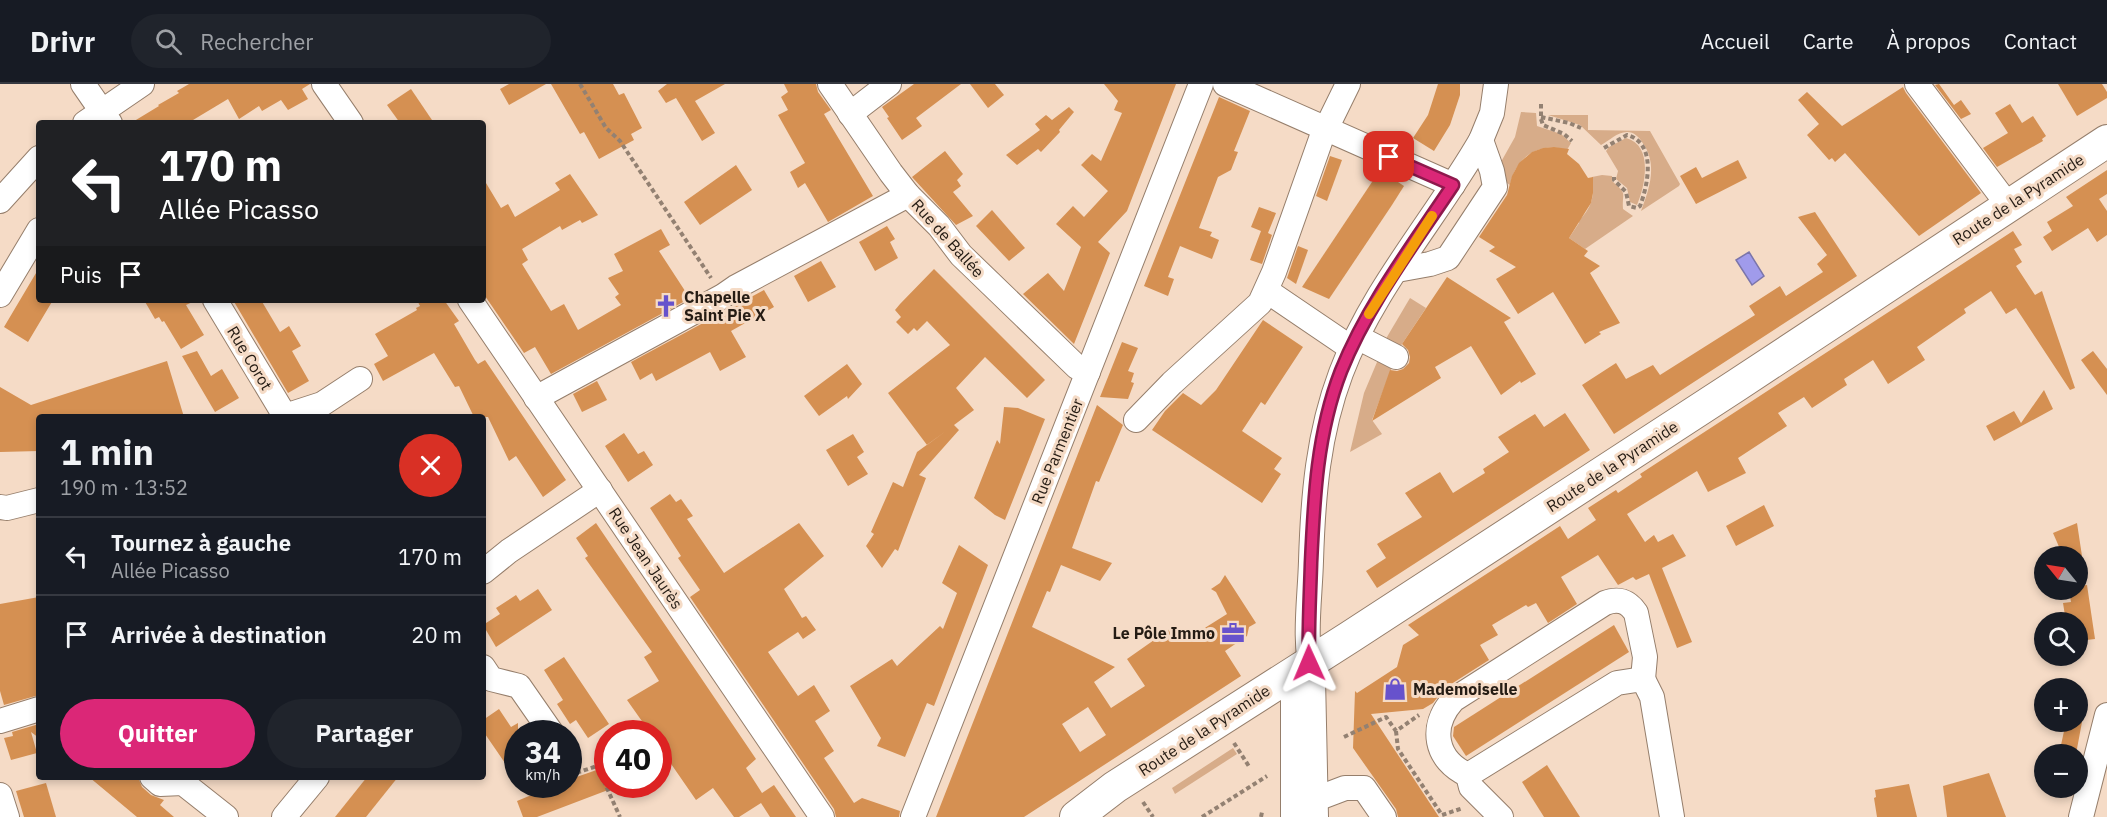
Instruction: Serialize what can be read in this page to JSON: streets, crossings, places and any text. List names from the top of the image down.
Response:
{
  "streets": {
    "main road": ["Route de la Pyramide"],
    "street": [
      "Rue de Ballée",
      "Rue Corot",
      "Rue Parmentier",
      "Rue Jean Jaurès"
    ]
  },
  "crossings": [
    ["Rue de Ballée", "Rue Parmentier"]
  ],
  "places": {
    "church": ["Chapelle Saint Pie X"],
    "office": ["Le Pôle Immo"],
    "shop": ["Mademoiselle"]
  },
  "north": "top left",
  "page": {
    "header": "Drivr",
    "search": "Rechercher",
    "nav": [
      "Accueil",
      "Carte",
      "À propos",
      "Contact"
    ],
    "turn": ["170 m", "Allée Picasso"],
    "then": "Puis",
    "heading": ["1 min", "190 m · 13:52"],
    "list": [
      {
        "name": "Tournez à gauche",
        "note": "Allée Picasso",
        "value": "170 m"
      },
      {
        "name": "Arrivée à destination",
        "value": "20 m"
      }
    ],
    "map_buttons": ["+", "−"],
    "buttons": ["Quitter", "Partager"],
    "speed": "34 km/h",
    "limit": "40"
  }
}
